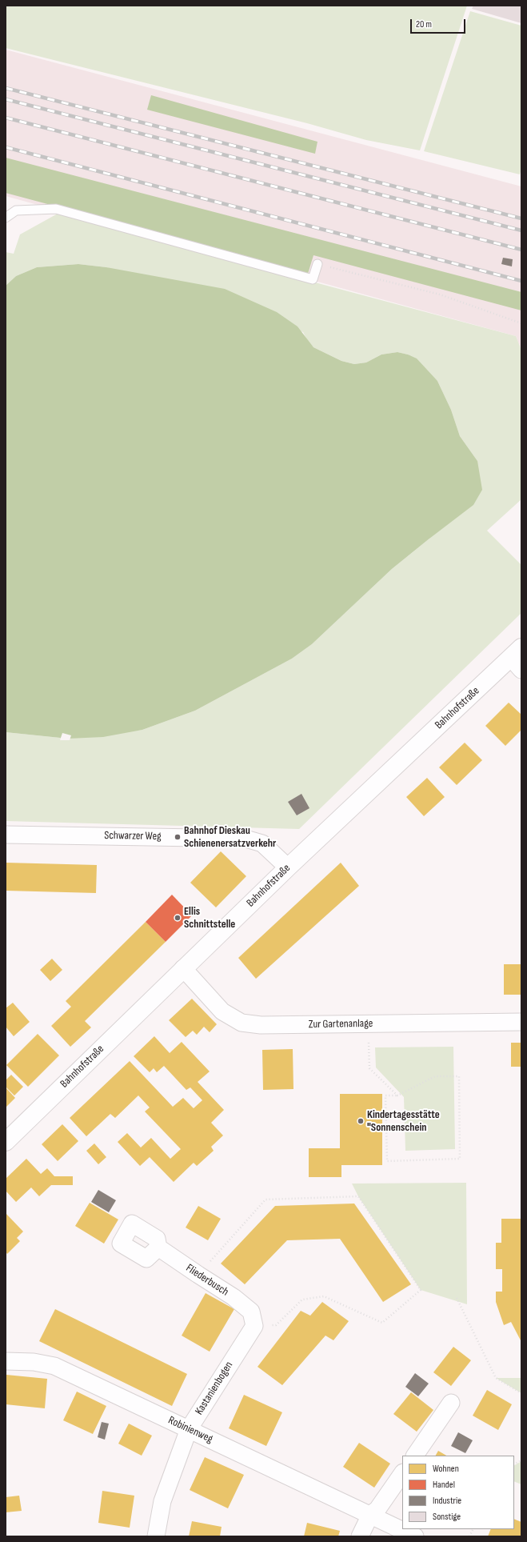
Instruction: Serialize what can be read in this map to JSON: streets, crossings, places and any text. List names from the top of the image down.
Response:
{
  "streets": {
    "street": [
      "Bahnhofstraße",
      "Schwarzer Weg",
      "Zur Gartenanlage",
      "Fliederbusch",
      "Kastanienbogen",
      "Robinienweg"
    ]
  },
  "crossings": [
    ["Bahnhofstraße", "Schwarzer Weg"],
    ["Bahnhofstraße", "Zur Gartenanlage"],
    ["Fliederbusch", "Kastanienbogen"],
    ["Kastanienbogen", "Robinienweg"]
  ],
  "places": ["Bahnhof Dieskau Schienenersatzverkehr", "Ellis Schnittstelle", "Kindertagesstätte \"Sonnenschein"],
  "legend": [
    "Wohnen",
    "Handel",
    "Industrie",
    "Sonstige"
  ],
  "scale_bar": "20 m"
}
